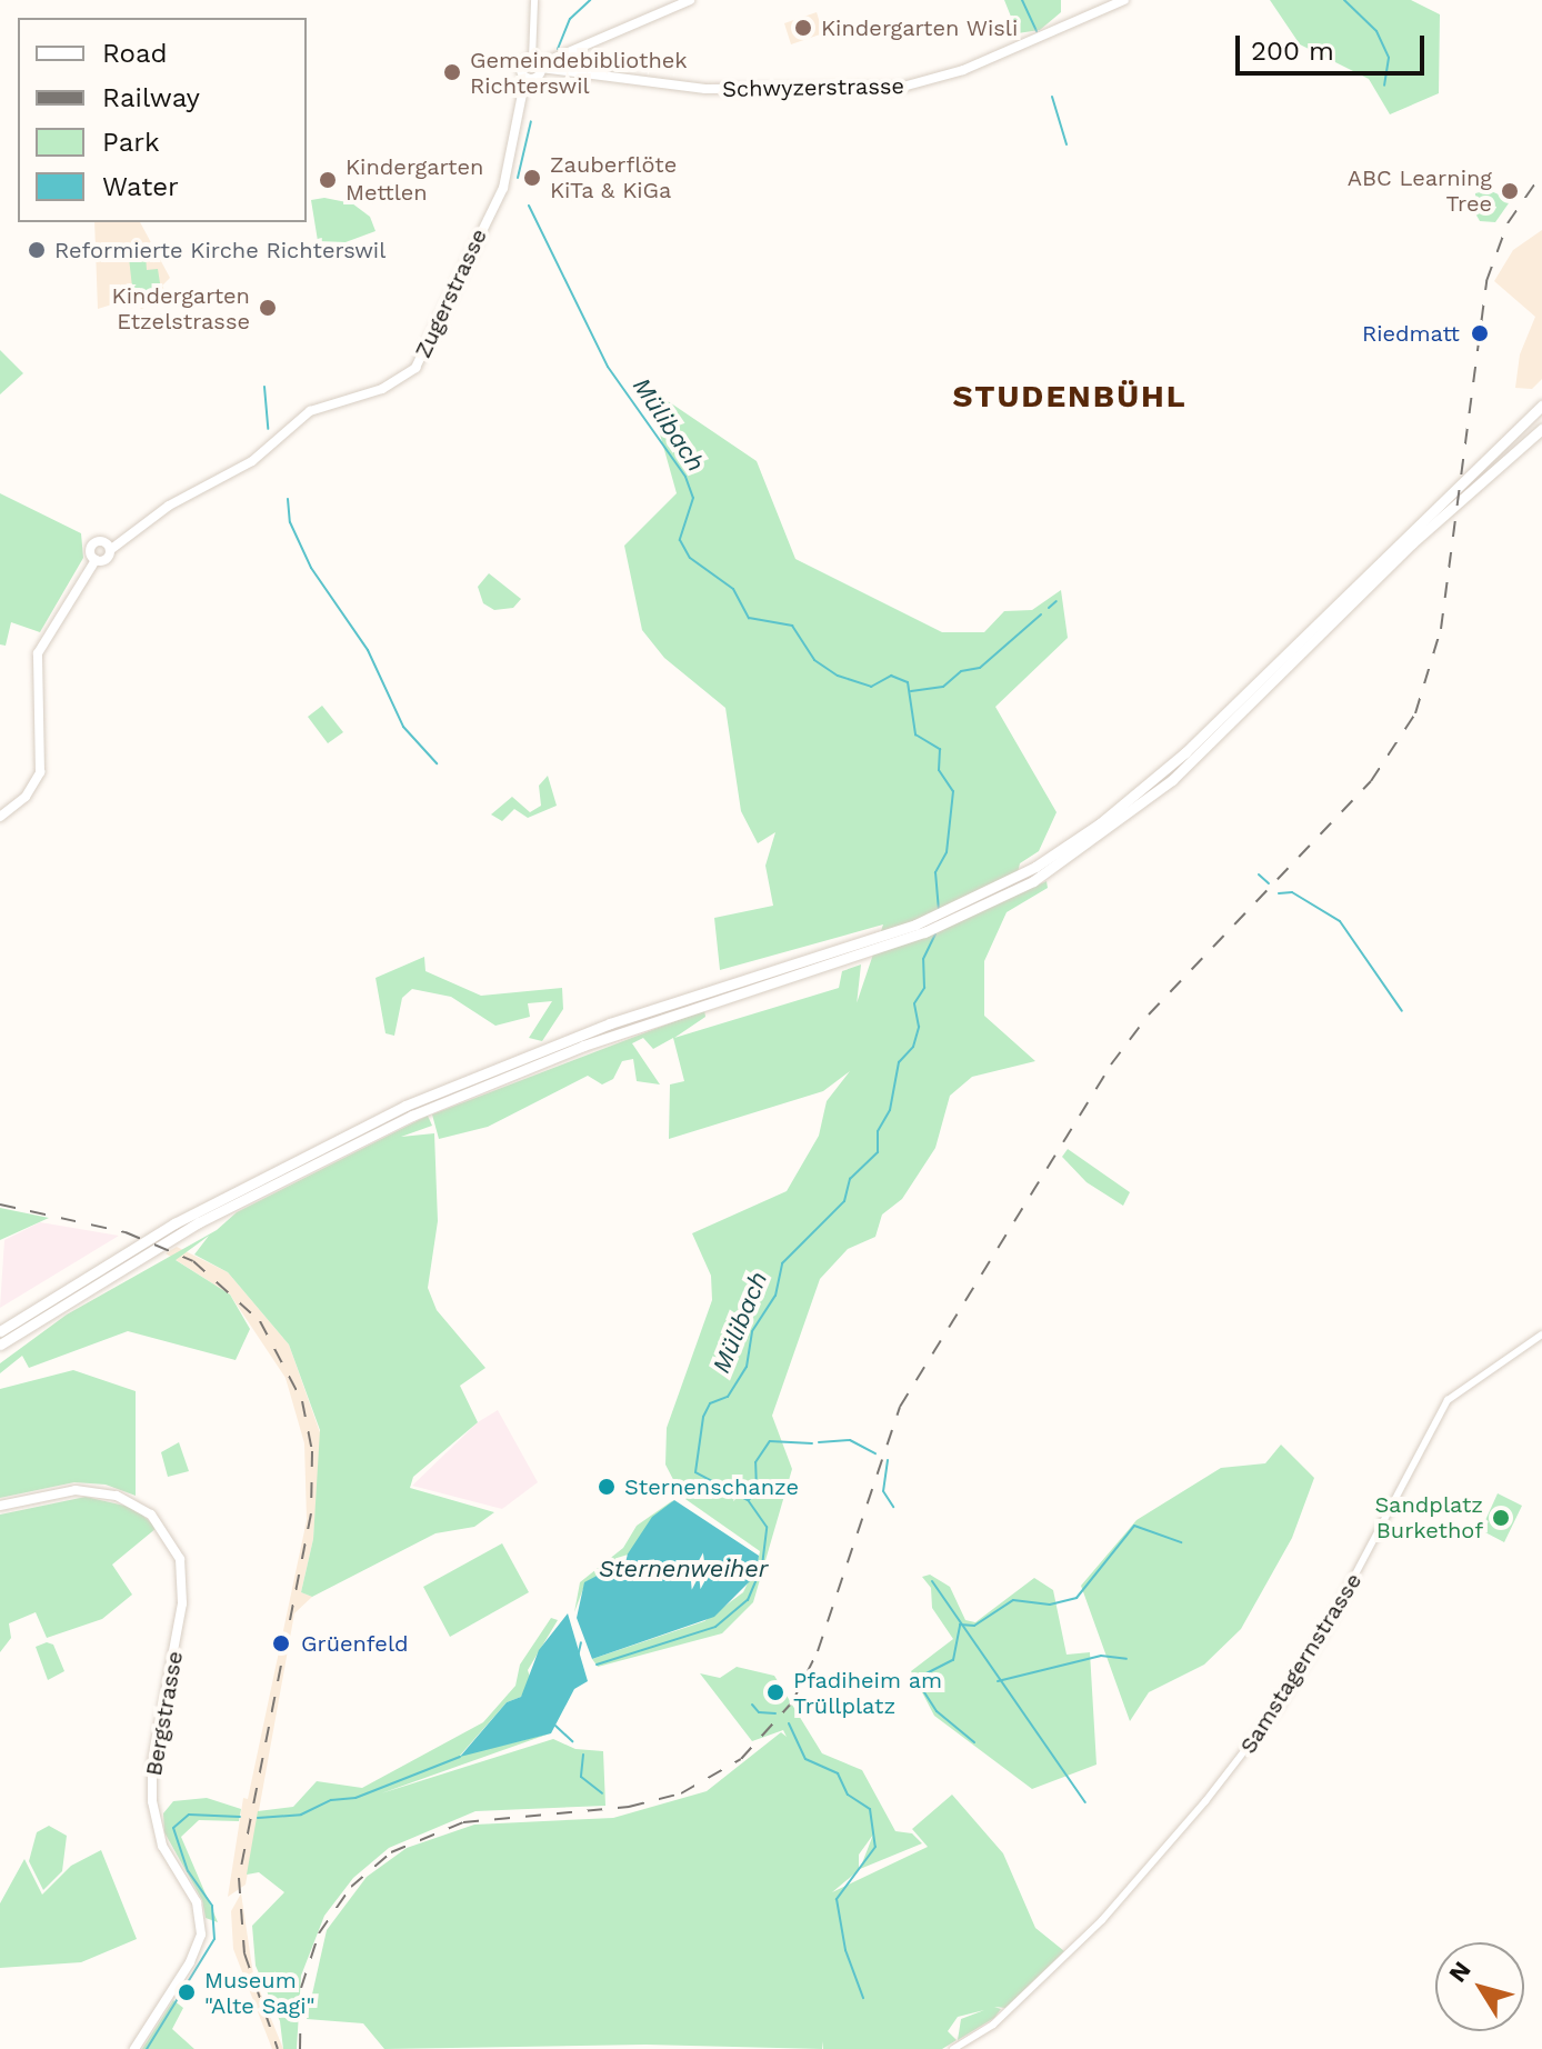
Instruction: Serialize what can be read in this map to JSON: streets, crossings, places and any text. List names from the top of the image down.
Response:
{
  "streets": {
    "main road": ["Schwyzerstrasse", "Zugerstrasse", "Bergstrasse"],
    "street": ["Samstagernstrasse"]
  },
  "crossings": [
    ["Schwyzerstrasse", "Zugerstrasse"]
  ],
  "districts": ["STUDENBÜHL"],
  "water": ["Mülibach", "Sternenweiher"],
  "places": [
    "Kindergarten Wisli",
    "Gemeindebibliothek Richterswil",
    "Zauberflöte KiTa & KiGa",
    "Kindergarten Mettlen",
    "ABC Learning Tree",
    "Reformierte Kirche Richterswil",
    "Kindergarten Etzelstrasse",
    "Riedmatt",
    "Sternenschanze",
    "Sandplatz Burkethof",
    "Grüenfeld",
    "Pfadiheim am Trüllplatz",
    "Museum \"Alte Sagi\""
  ],
  "legend": [
    "Road",
    "Railway",
    "Park",
    "Water"
  ],
  "scale_bar": "200 m",
  "north": "top left"
}
